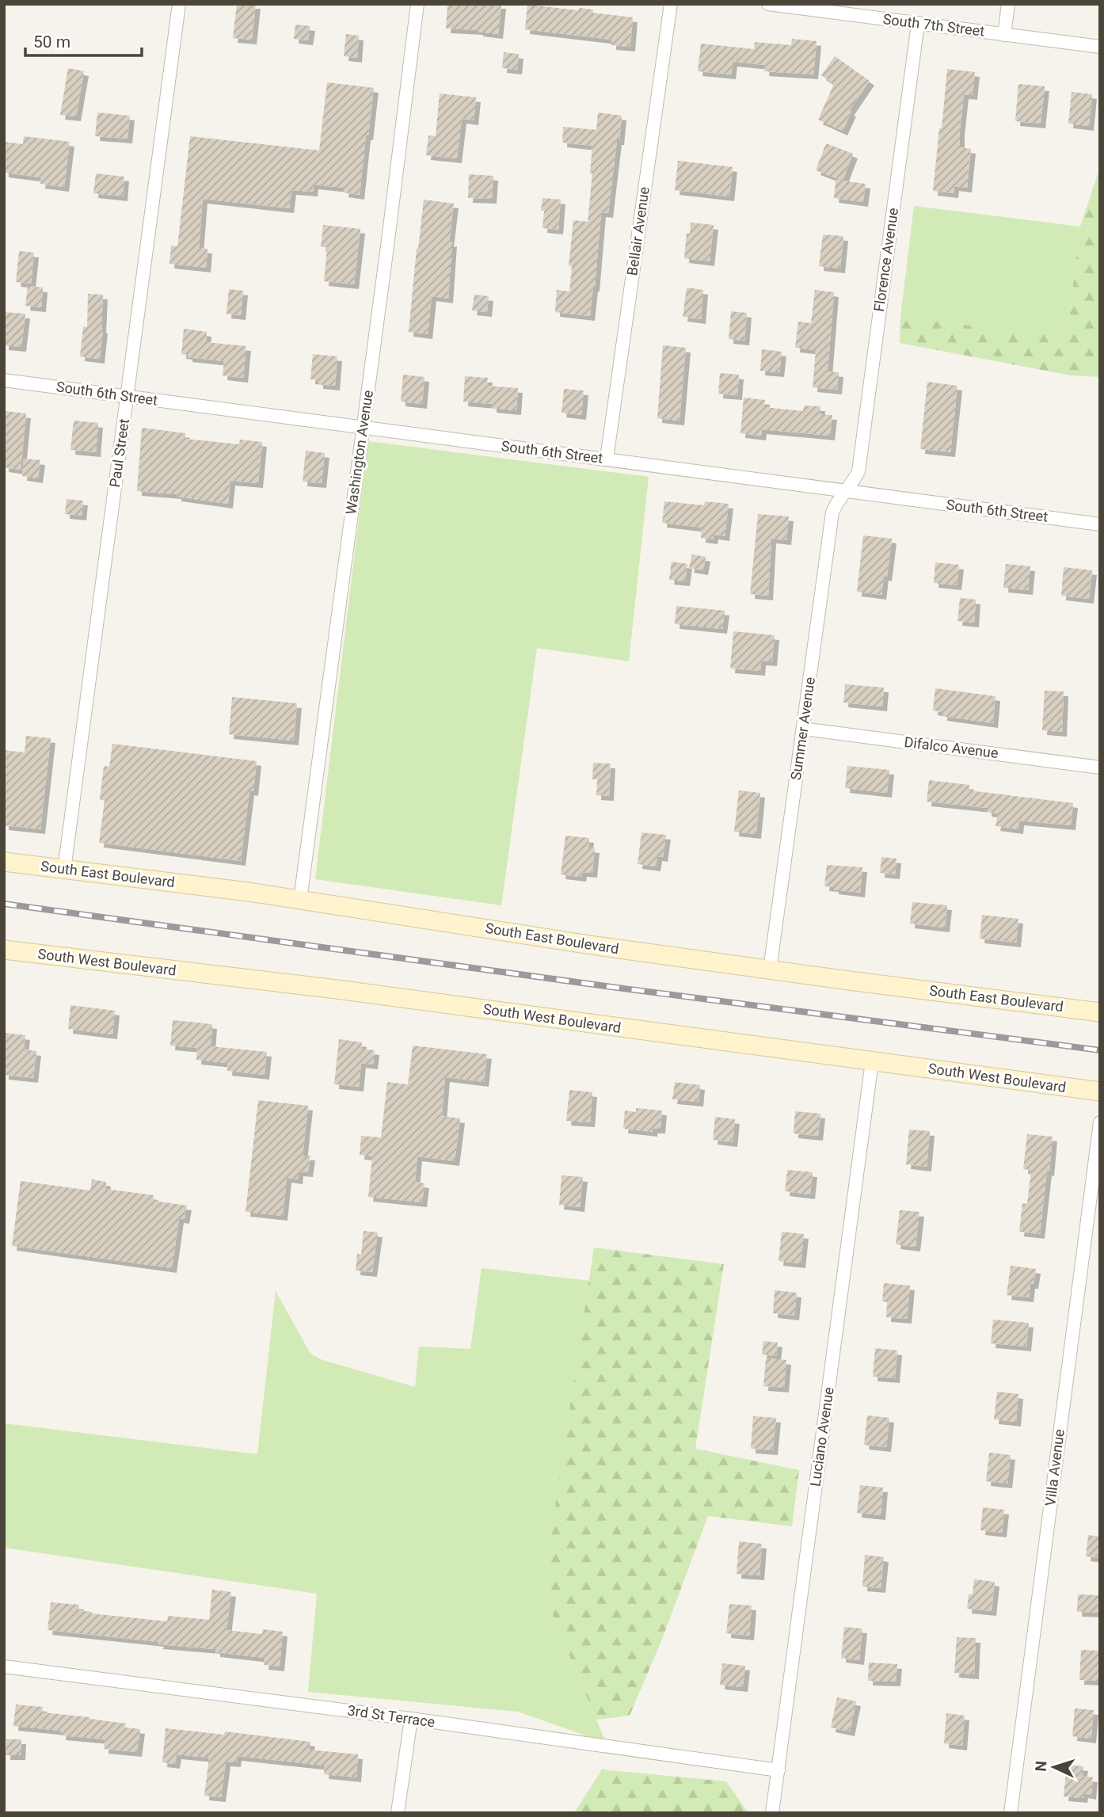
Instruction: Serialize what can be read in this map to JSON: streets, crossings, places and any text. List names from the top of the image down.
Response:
{
  "streets": {
    "main road": ["South East Boulevard", "South West Boulevard"],
    "street": [
      "South 7th Street",
      "Bellair Avenue",
      "Florence Avenue",
      "South 6th Street",
      "Washington Avenue",
      "Paul Street",
      "Summer Avenue",
      "Difalco Avenue",
      "Luciano Avenue",
      "Villa Avenue",
      "3rd St Terrace"
    ]
  },
  "crossings": [
    ["South 7th Street", "Florence Avenue"],
    ["Bellair Avenue", "South 6th Street"],
    ["Florence Avenue", "South 6th Street"],
    ["Florence Avenue", "Summer Avenue"],
    ["South 6th Street", "Washington Avenue"],
    ["South 6th Street", "Paul Street"],
    ["South 6th Street", "Summer Avenue"],
    ["Washington Avenue", "South East Boulevard"],
    ["Paul Street", "South East Boulevard"],
    ["Summer Avenue", "Difalco Avenue"],
    ["Summer Avenue", "South East Boulevard"],
    ["South West Boulevard", "Luciano Avenue"],
    ["Luciano Avenue", "3rd St Terrace"]
  ],
  "scale_bar": "50 m",
  "north": "left"
}
